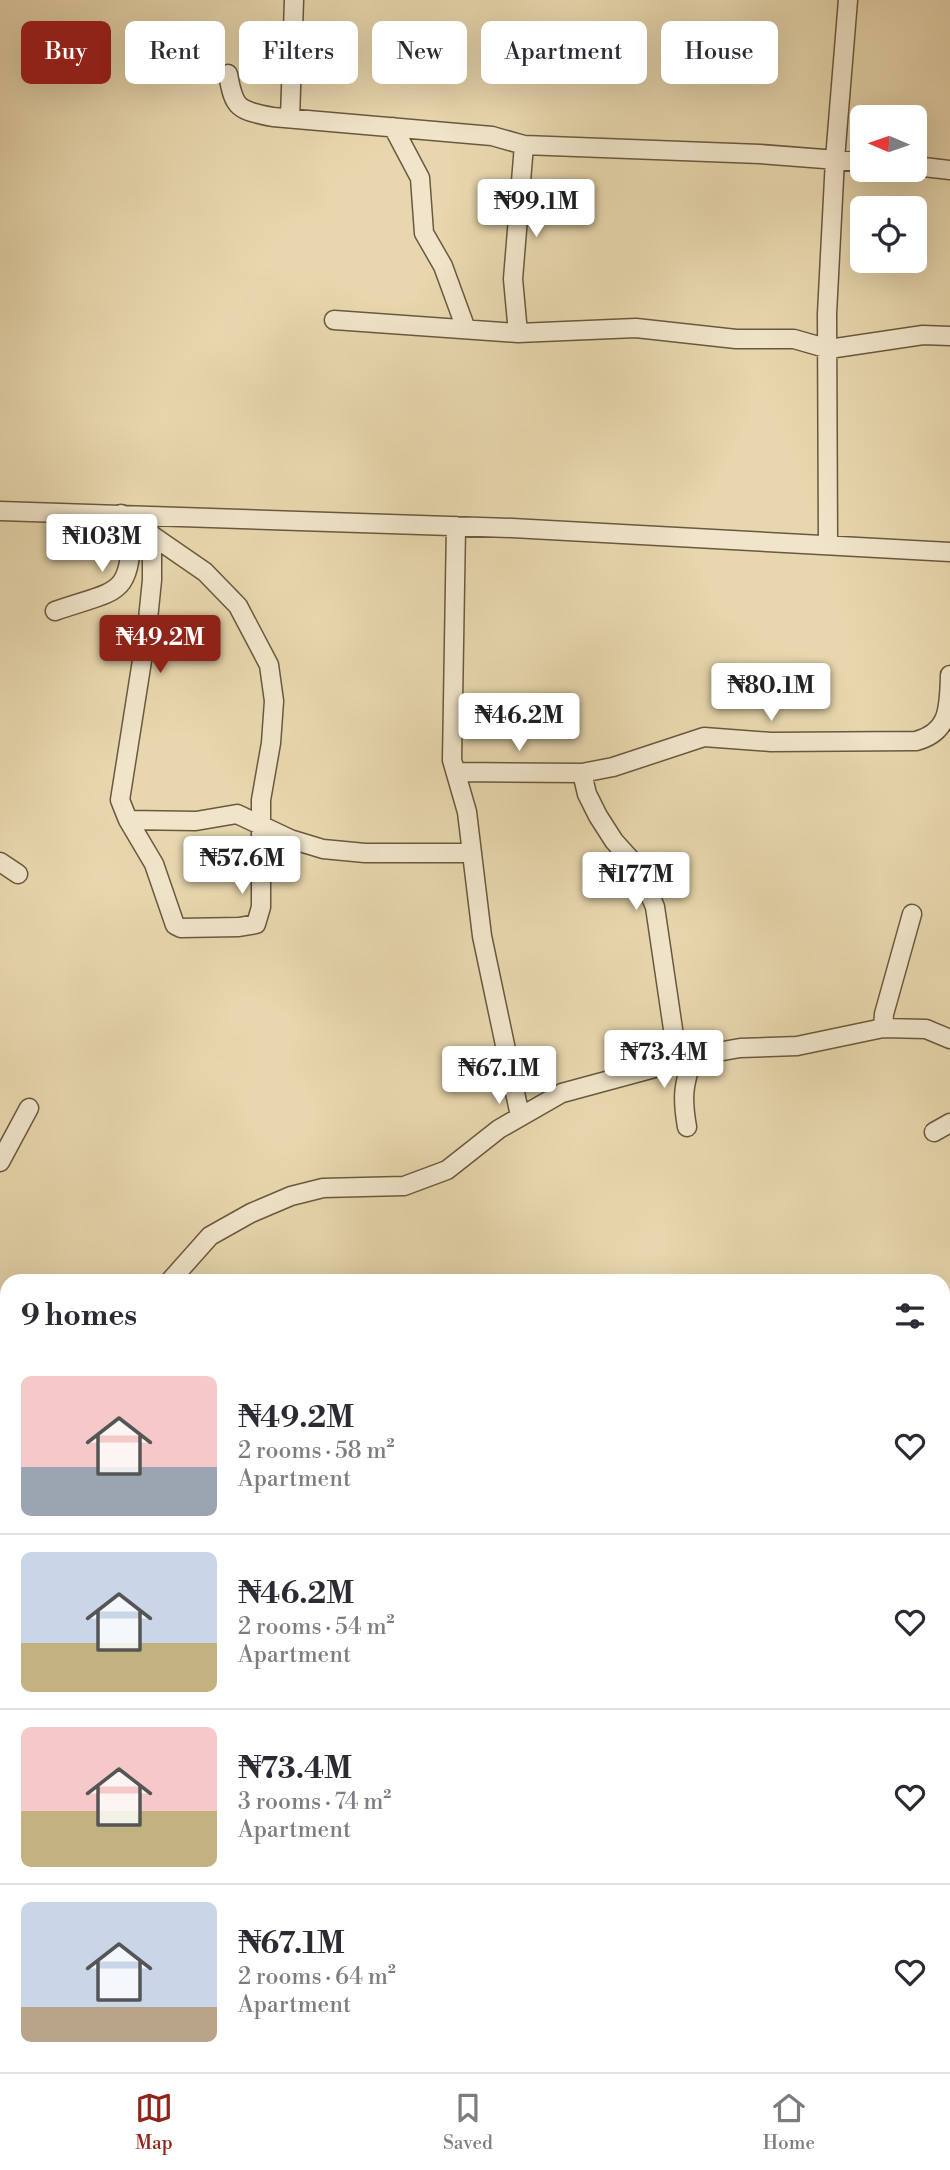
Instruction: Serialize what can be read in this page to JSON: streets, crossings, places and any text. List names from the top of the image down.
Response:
{
  "north": "left",
  "page": {
    "chip": [
      "Buy",
      "Rent",
      "Filters",
      "New",
      "Apartment",
      "House"
    ],
    "price": [
      "₦99.1M",
      "₦103M",
      "₦49.2M",
      "₦80.1M",
      "₦46.2M",
      "₦57.6M",
      "₦177M",
      "₦73.4M",
      "₦67.1M"
    ],
    "heading": "9 homes",
    "list": [
      {
        "name": "₦49.2M",
        "note": "2 rooms · 58 m² · Apartment"
      },
      {
        "name": "₦46.2M",
        "note": "2 rooms · 54 m² · Apartment"
      },
      {
        "name": "₦73.4M",
        "note": "3 rooms · 74 m² · Apartment"
      },
      {
        "name": "₦67.1M",
        "note": "2 rooms · 64 m² · Apartment"
      }
    ],
    "tabs": ["Map", "Saved", "Home"]
  }
}
